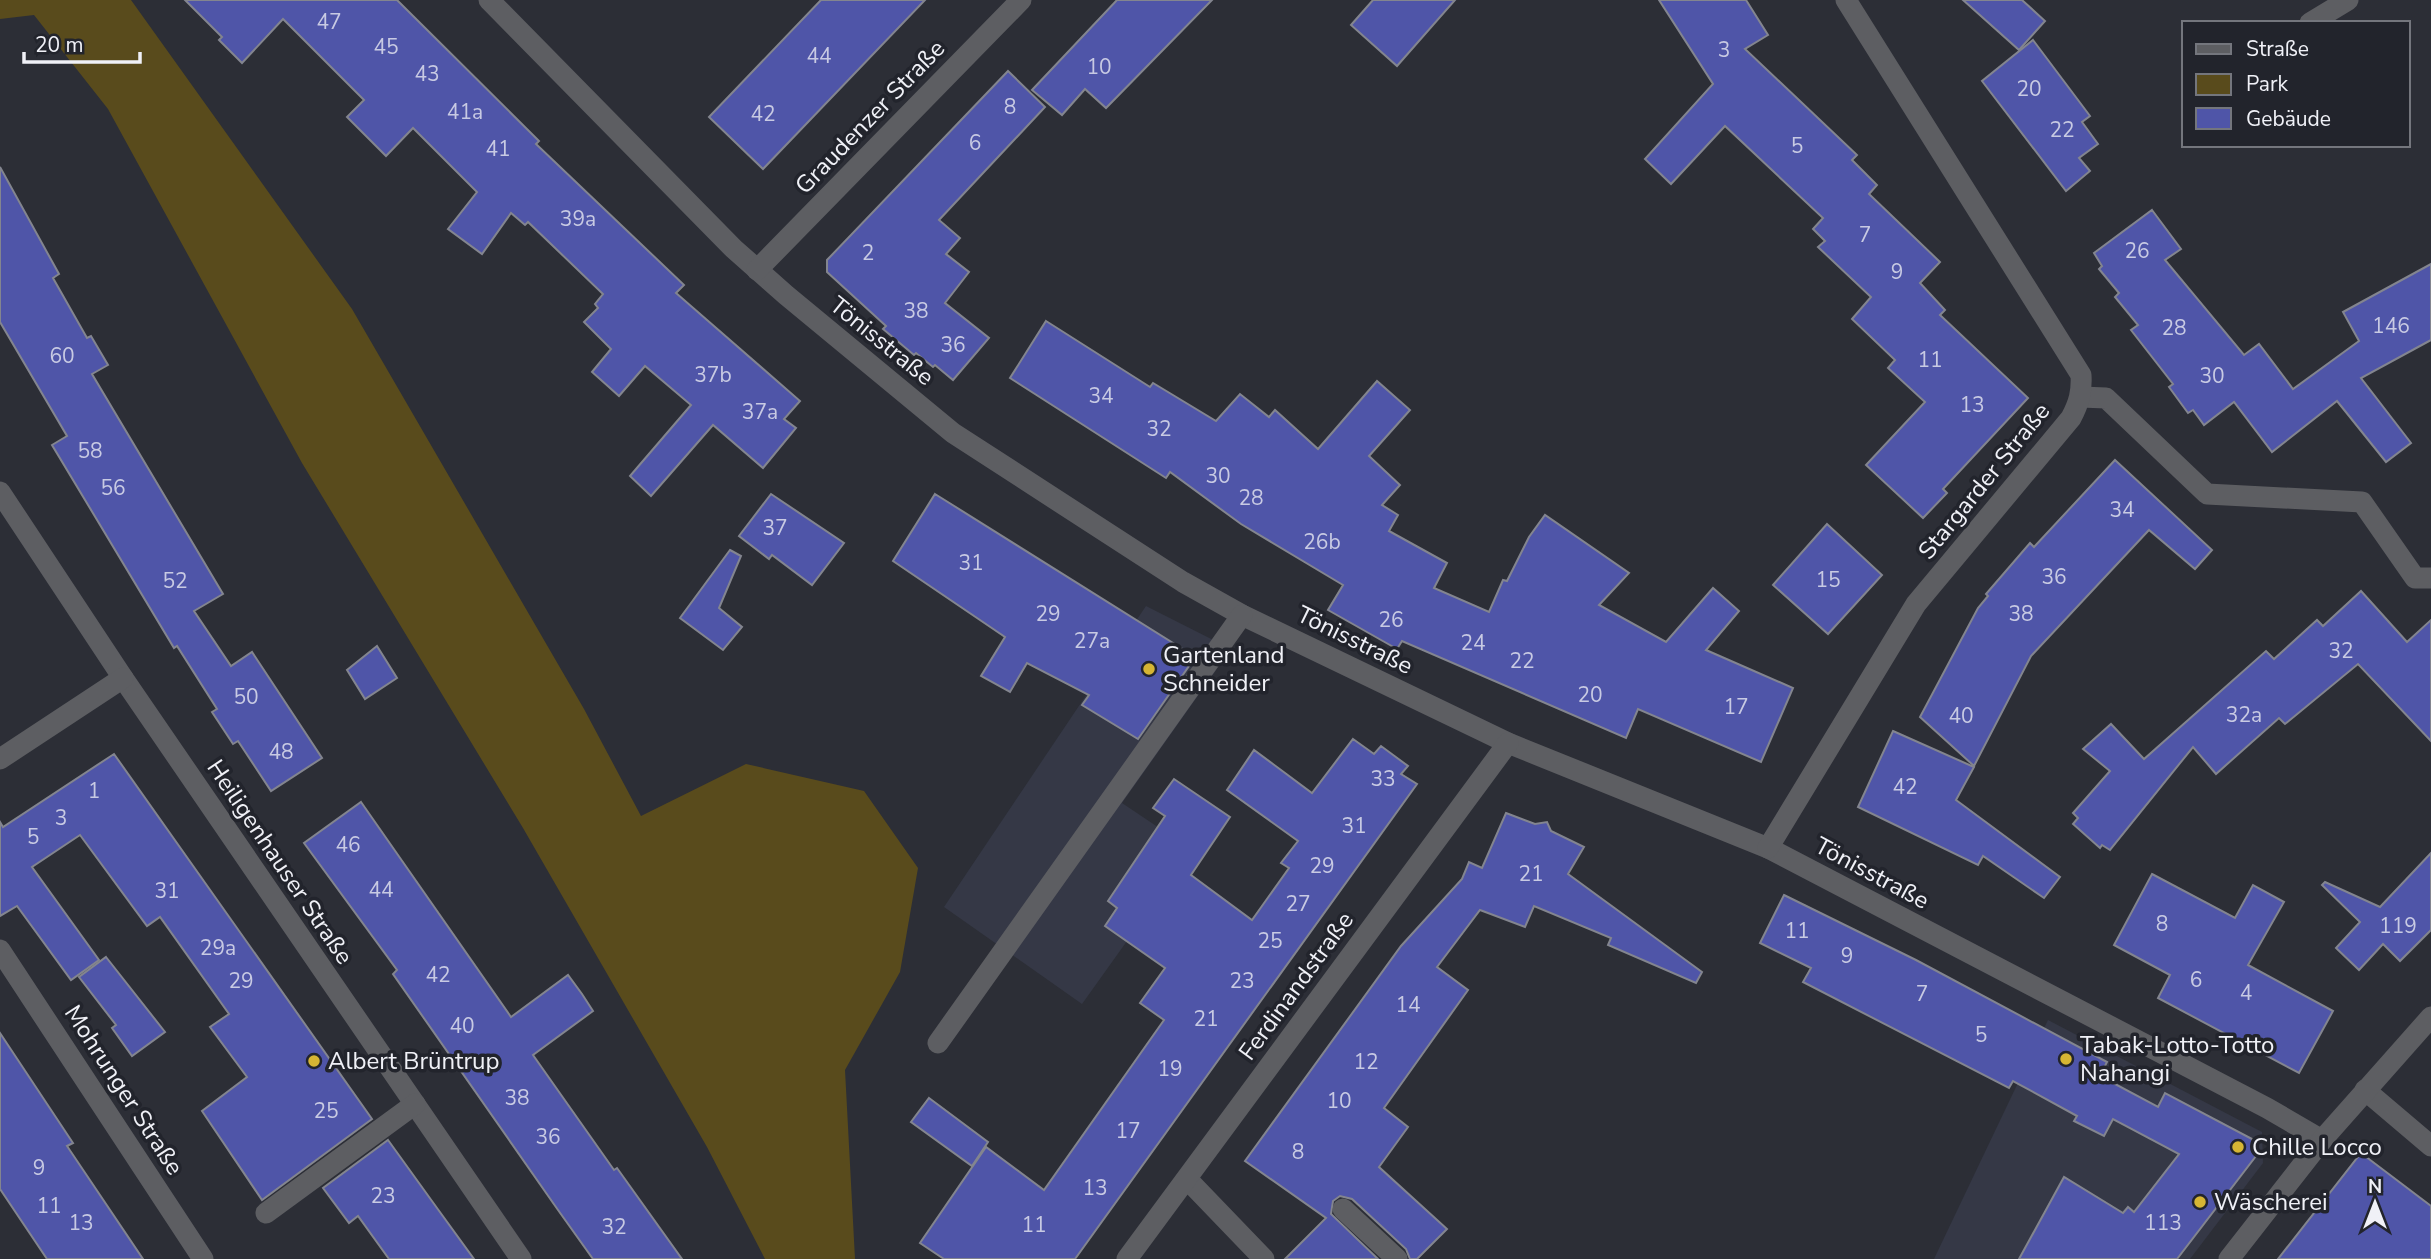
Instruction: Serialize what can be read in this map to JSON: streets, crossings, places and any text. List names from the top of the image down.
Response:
{
  "streets": {
    "street": [
      "Graudenzer Straße",
      "Tönisstraße",
      "Stargarder Straße",
      "Heiligenhauser Straße",
      "Ferdinandstraße",
      "Mohrunger Straße"
    ]
  },
  "crossings": [
    ["Graudenzer Straße", "Tönisstraße"],
    ["Tönisstraße", "Stargarder Straße"],
    ["Tönisstraße", "Ferdinandstraße"]
  ],
  "places": [
    "Gartenland Schneider",
    "Tabak-Lotto-Totto Nahangi",
    "Albert Brüntrup",
    "Chille Locco",
    "Wäscherei"
  ],
  "house_numbers": [
    "47",
    "45",
    "3",
    "44",
    "10",
    "43",
    "20",
    "8",
    "41a",
    "42",
    "22",
    "6",
    "5",
    "41",
    "39a",
    "7",
    "26",
    "2",
    "9",
    "38",
    "146",
    "28",
    "36",
    "60",
    "11",
    "37b",
    "30",
    "34",
    "13",
    "37a",
    "32",
    "58",
    "30",
    "56",
    "28",
    "34",
    "37",
    "26b",
    "31",
    "36",
    "15",
    "52",
    "29",
    "38",
    "26",
    "27a",
    "24",
    "32",
    "22",
    "20",
    "50",
    "17",
    "32a",
    "40",
    "48",
    "33",
    "42",
    "1",
    "3",
    "31",
    "5",
    "46",
    "29",
    "21",
    "44",
    "31",
    "27",
    "8",
    "119",
    "11",
    "25",
    "29a",
    "9",
    "42",
    "6",
    "29",
    "23",
    "4",
    "7",
    "14",
    "21",
    "40",
    "5",
    "12",
    "19",
    "38",
    "10",
    "25",
    "17",
    "36",
    "8",
    "9",
    "13",
    "23",
    "11",
    "13",
    "113",
    "11",
    "32"
  ],
  "legend": ["Straße", "Park", "Gebäude"],
  "scale_bar": "20 m",
  "north": "top"
}
